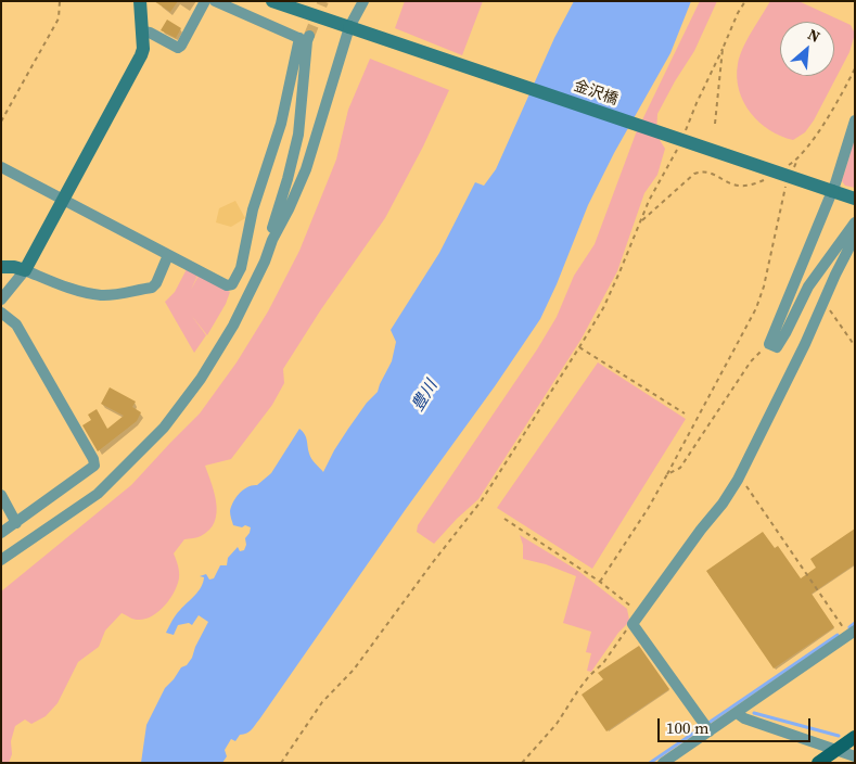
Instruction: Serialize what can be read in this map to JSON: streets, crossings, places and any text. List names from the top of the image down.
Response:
{
  "streets": {
    "main road": ["金沢橋"]
  },
  "water": ["豊川"],
  "scale_bar": "100 m",
  "north": "top right"
}
